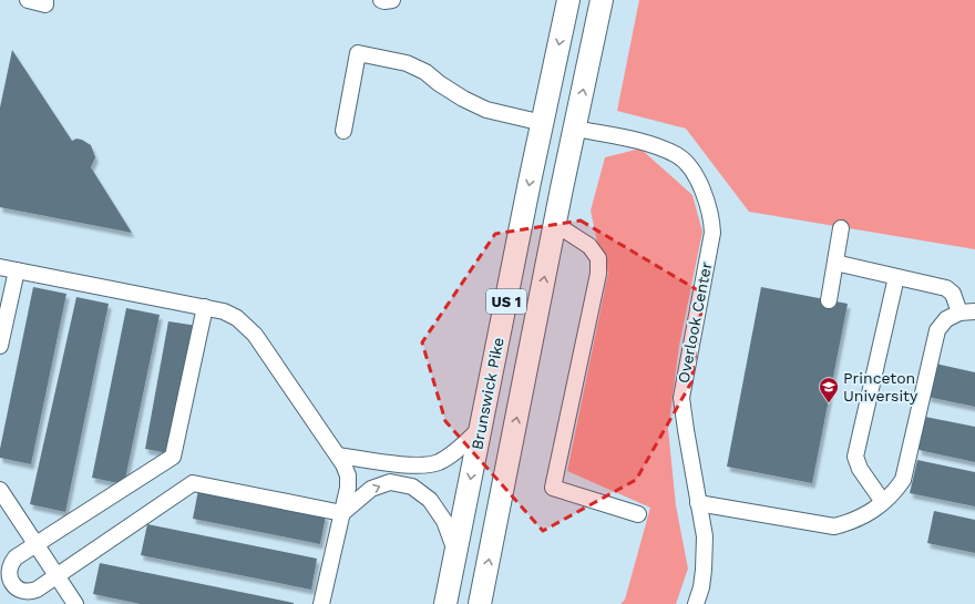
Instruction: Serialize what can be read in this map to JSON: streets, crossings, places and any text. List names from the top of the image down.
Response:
{
  "streets": {
    "highway": ["US 1", "Brunswick Pike"],
    "street": ["Overlook Center"]
  },
  "crossings": [
    ["US 1", "Overlook Center"]
  ],
  "places": {
    "school or university": ["Princeton University"]
  }
}
